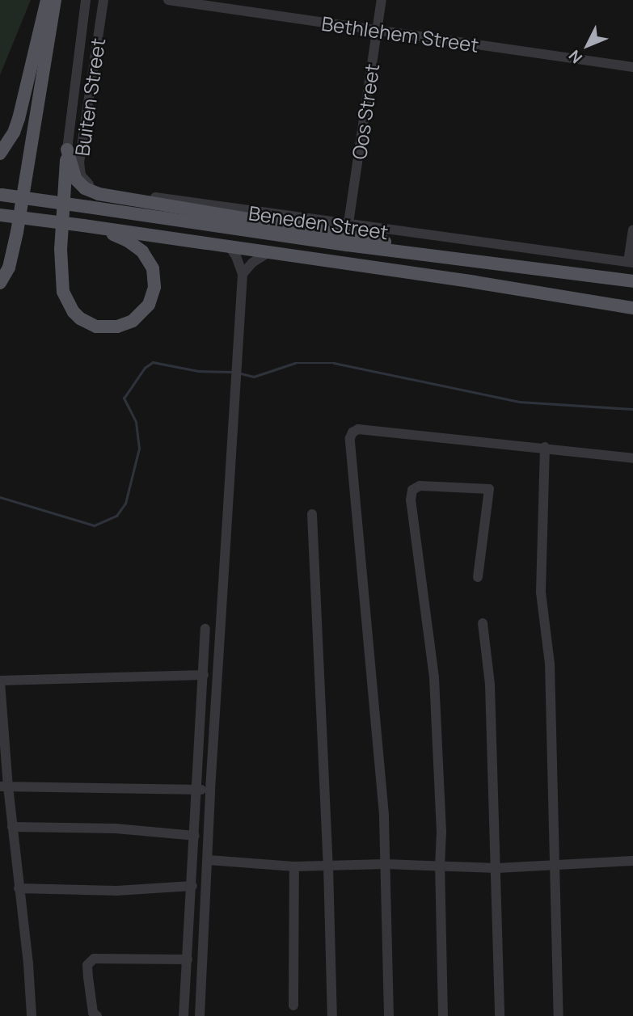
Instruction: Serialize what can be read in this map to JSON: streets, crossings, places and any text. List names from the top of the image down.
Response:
{
  "streets": {
    "main road": ["Beneden Street"],
    "street": ["Bethlehem Street", "Buiten Street", "Oos Street"]
  },
  "crossings": [
    ["Bethlehem Street", "Oos Street"],
    ["Buiten Street", "Beneden Street"],
    ["Oos Street", "Beneden Street"]
  ],
  "north": "bottom left"
}
